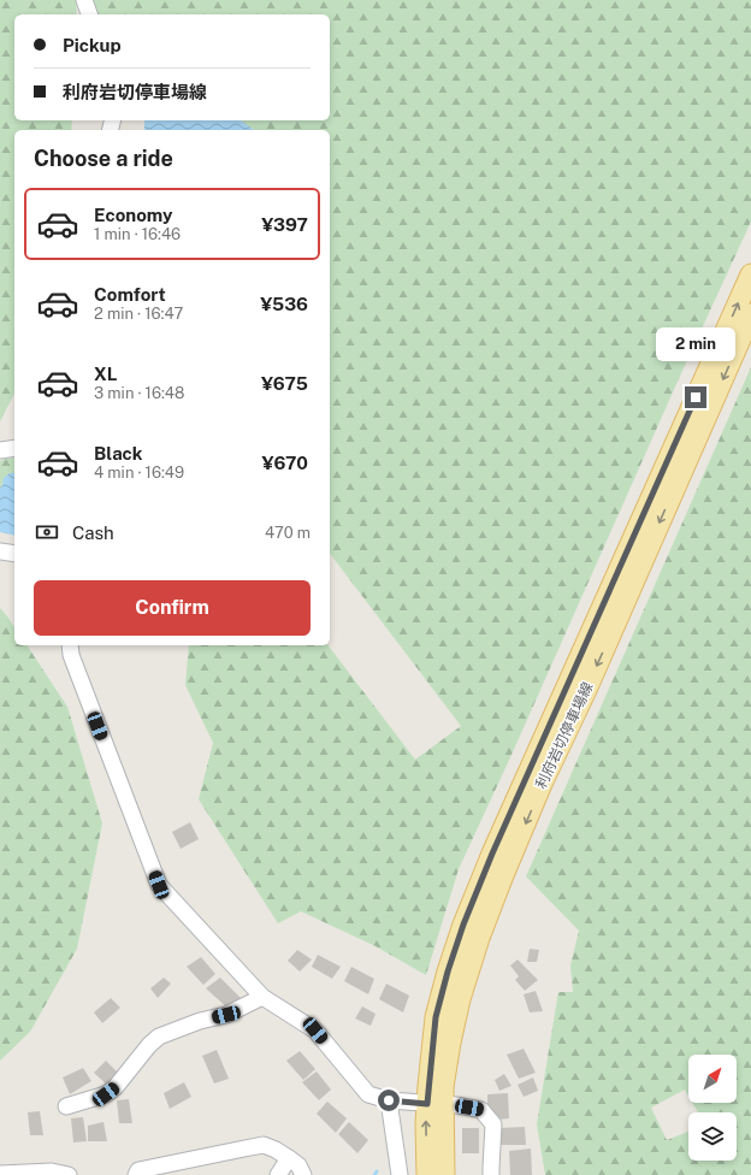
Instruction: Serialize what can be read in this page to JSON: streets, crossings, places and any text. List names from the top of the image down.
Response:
{
  "streets": {
    "main road": ["利府岩切停車場線"]
  },
  "north": "top right",
  "page": {
    "banner": ["Pickup", "利府岩切停車場線"],
    "heading": "Choose a ride",
    "list": [
      {
        "name": "Economy",
        "note": "1 min · 16:46",
        "value": "¥397"
      },
      {
        "name": "Comfort",
        "note": "2 min · 16:47",
        "value": "¥536"
      },
      {
        "name": "XL",
        "note": "3 min · 16:48",
        "value": "¥675"
      },
      {
        "name": "Black",
        "note": "4 min · 16:49",
        "value": "¥670"
      }
    ],
    "bubble": "2 min",
    "pay": ["Cash", "470 m"],
    "buttons": "Confirm"
  }
}
